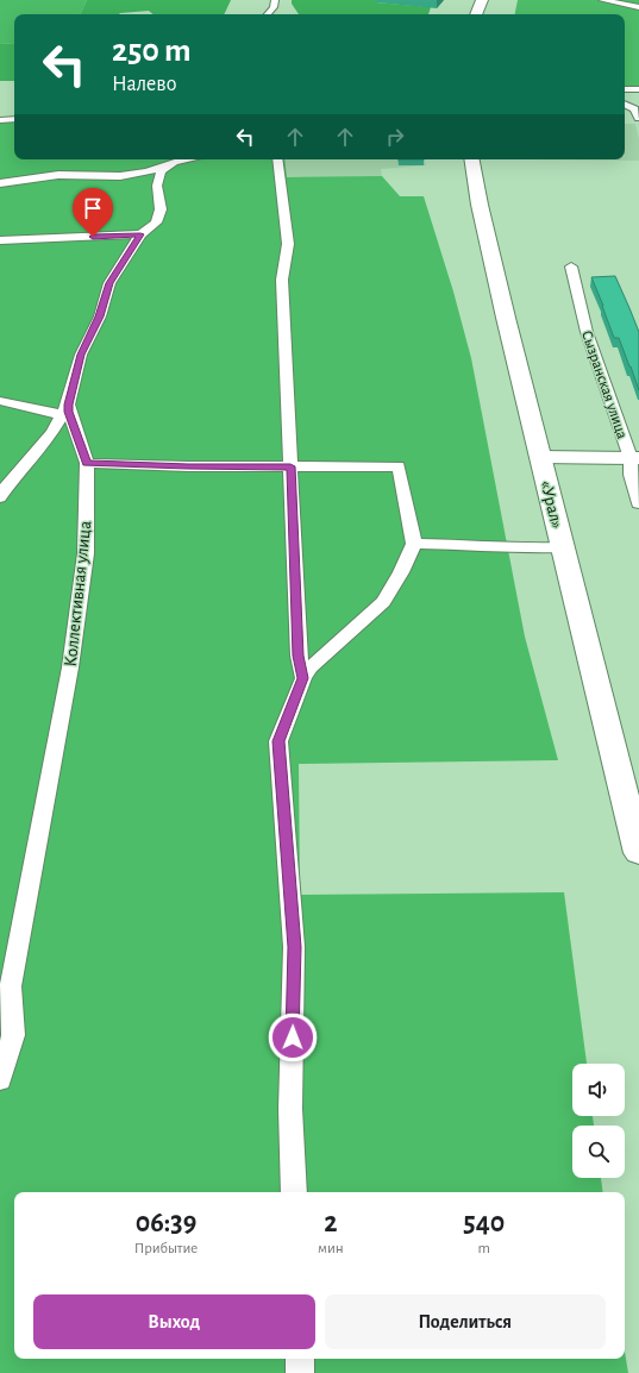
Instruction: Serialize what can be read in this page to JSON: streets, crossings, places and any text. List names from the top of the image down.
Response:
{
  "streets": {
    "highway": ["«Урал»"],
    "street": ["Сызранская улица", "Коллективная улица"]
  },
  "page": {
    "turn": ["250 m", "Налево"],
    "eta": [
      "06:39",
      "Прибытие",
      "2",
      "мин",
      "540",
      "m"
    ],
    "buttons": ["Выход", "Поделиться"]
  }
}
